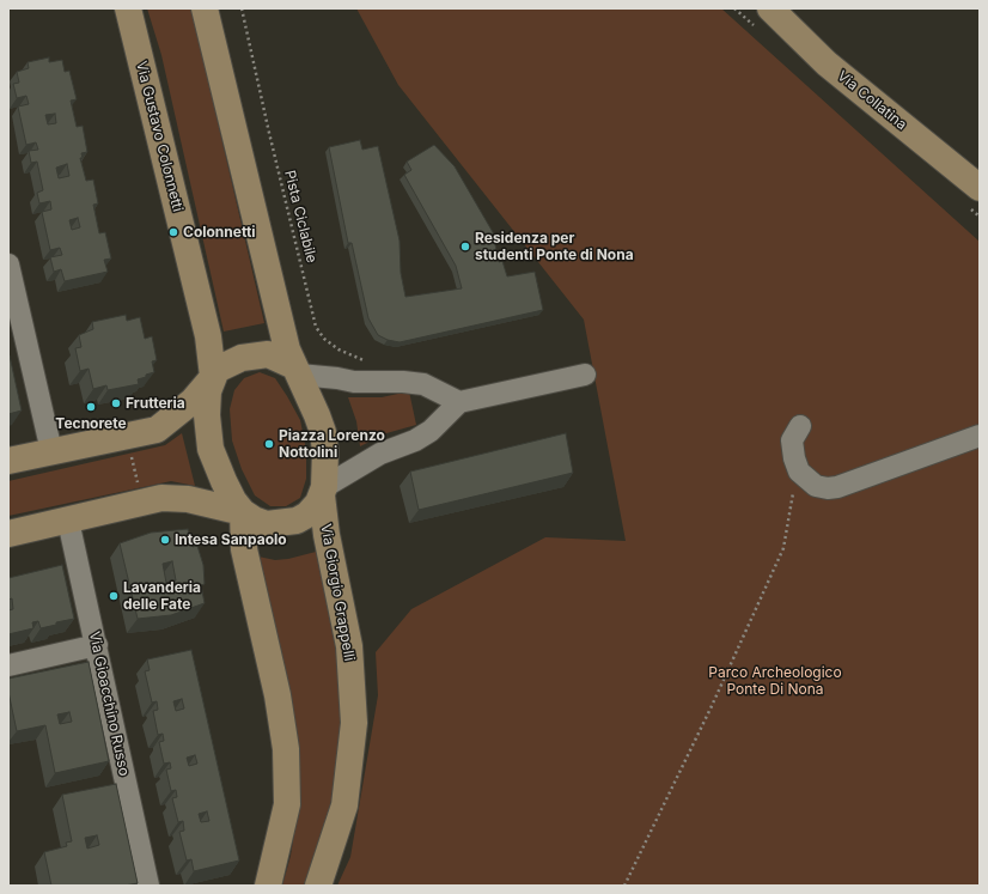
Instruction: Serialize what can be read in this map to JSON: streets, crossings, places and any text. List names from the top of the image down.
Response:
{
  "streets": {
    "street": [
      "Via Collatina",
      "Via Gustavo Colonnetti",
      "Via Giorgio Grappelli",
      "Via Gioacchino Russo"
    ],
    "path": ["Pista Ciclabile"]
  },
  "crossings": [
    ["Via Gustavo Colonnetti", "Via Giorgio Grappelli"]
  ],
  "parks": ["Parco Archeologico Ponte Di Nona"],
  "places": [
    "Colonnetti",
    "Residenza per studenti Ponte di Nona",
    "Frutteria",
    "Tecnorete",
    "Piazza Lorenzo Nottolini",
    "Intesa Sanpaolo",
    "Lavanderia delle Fate"
  ]
}
